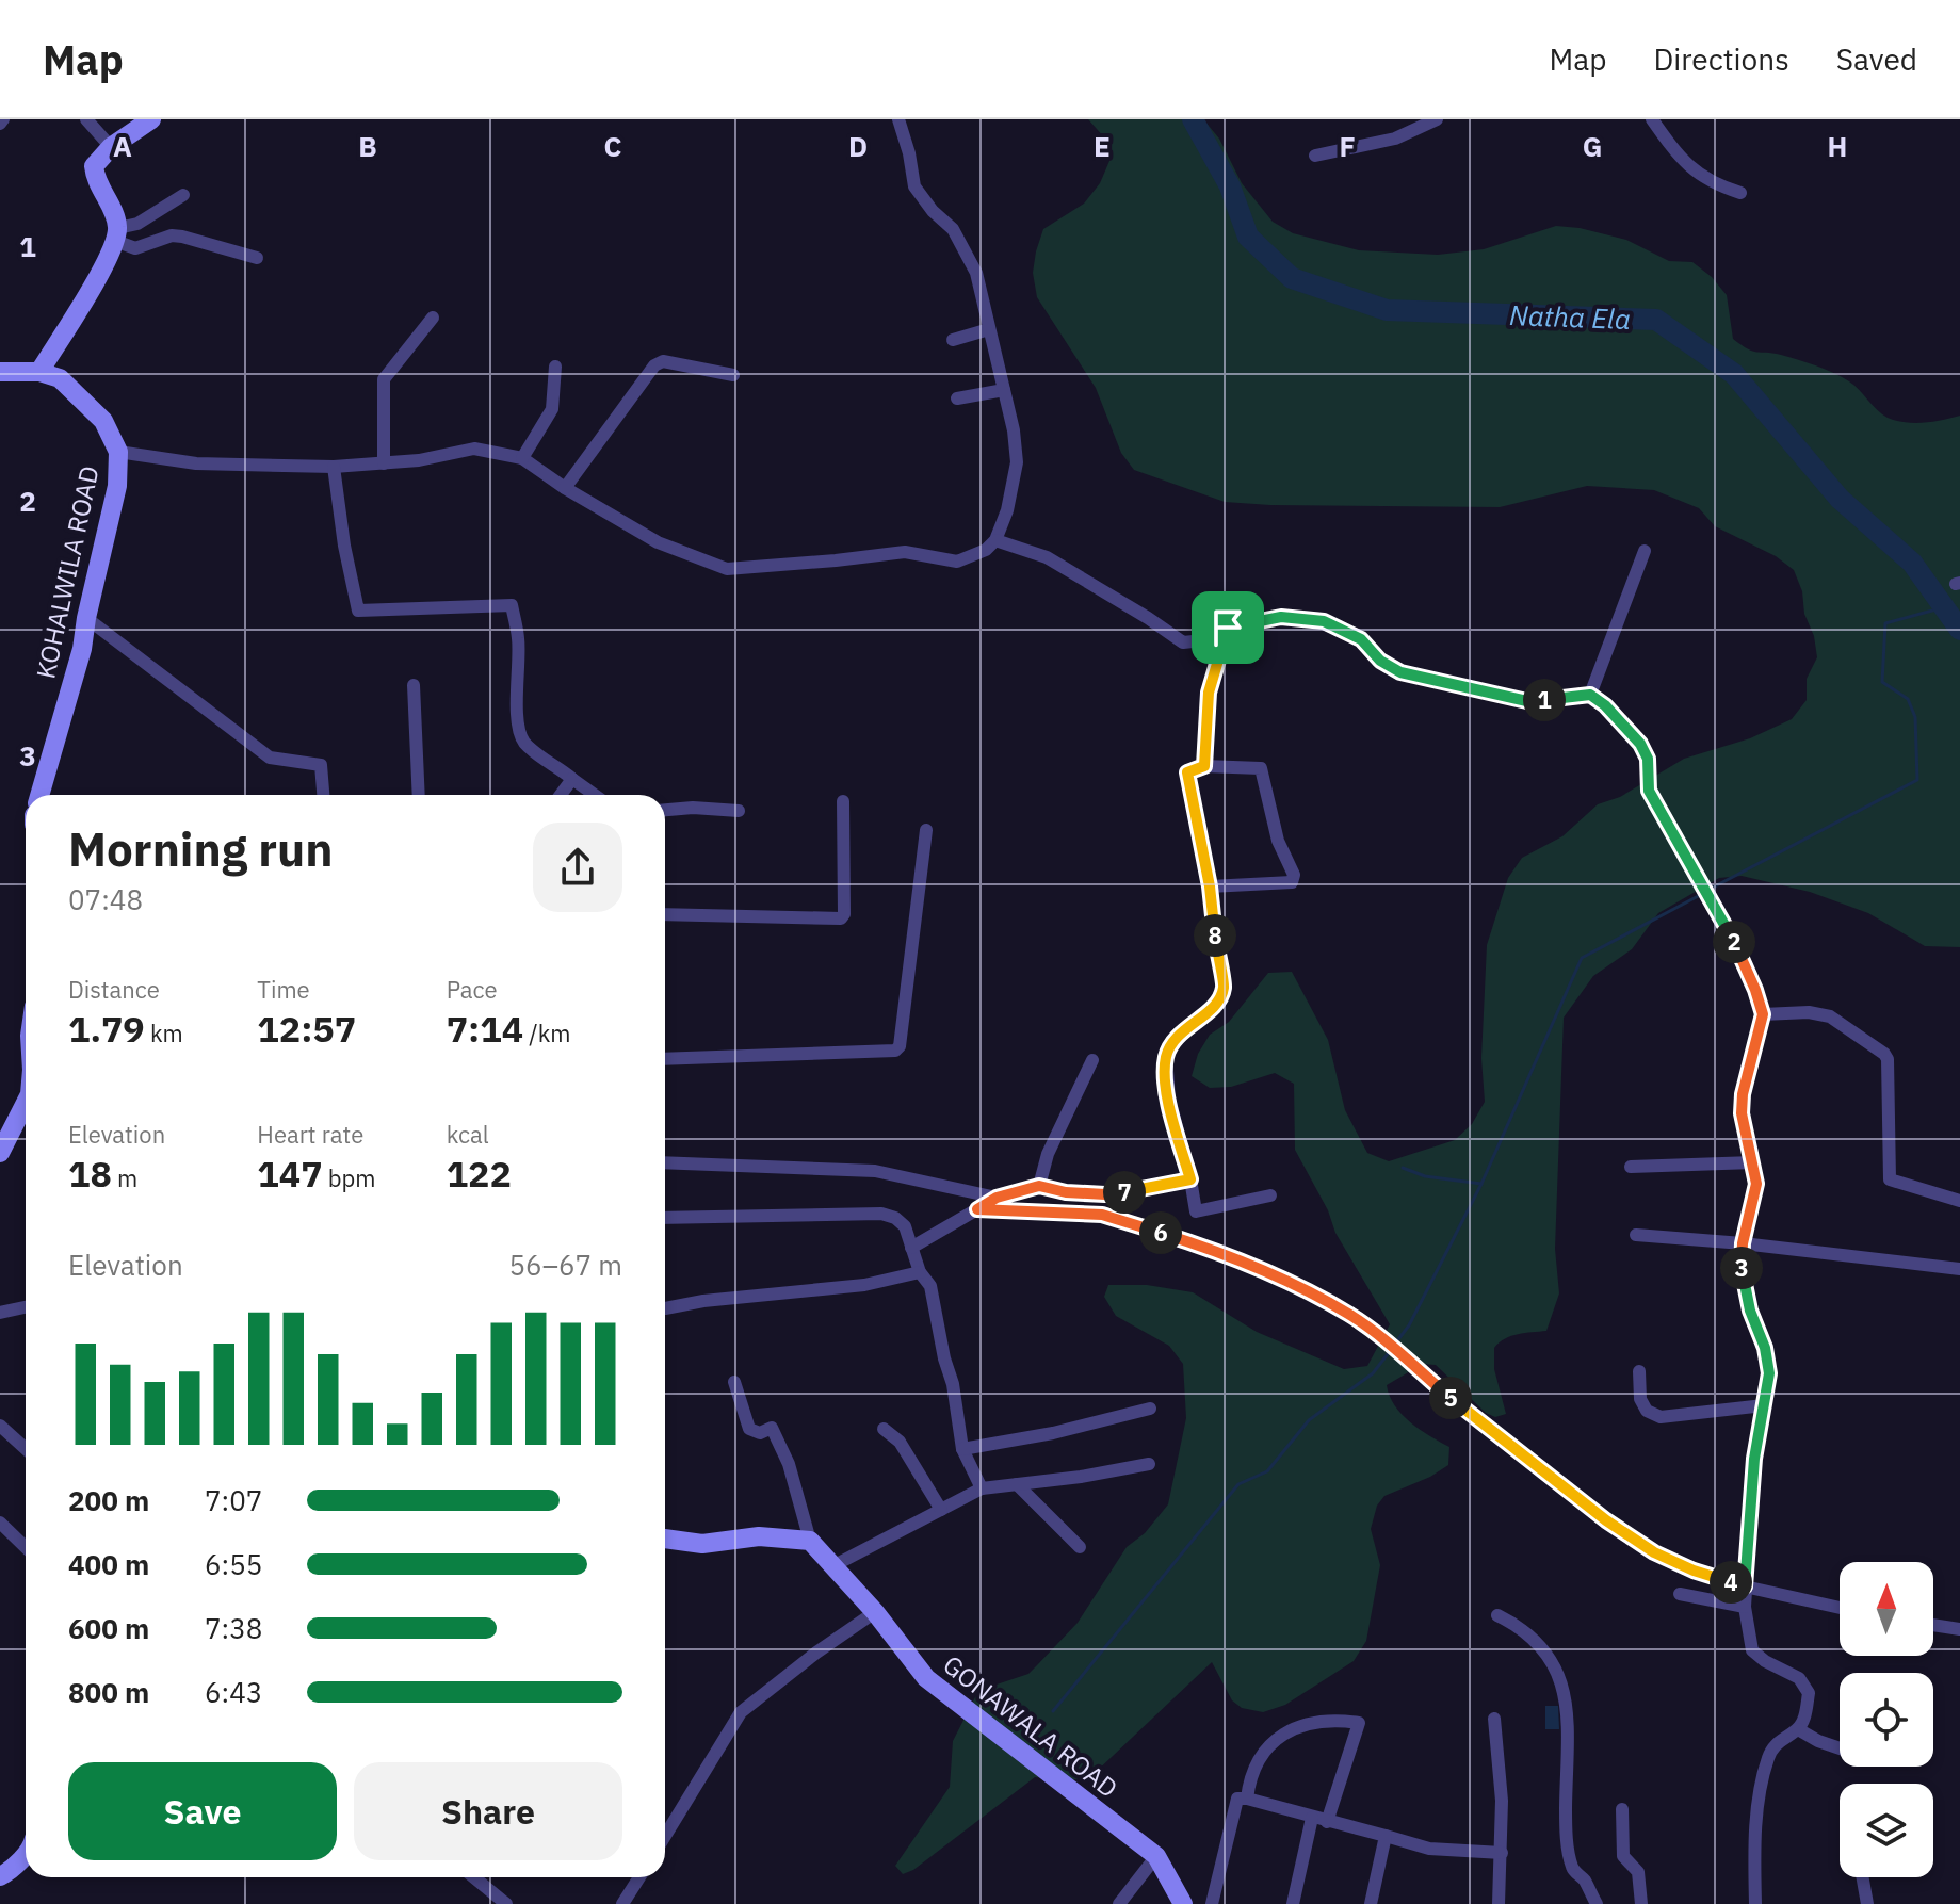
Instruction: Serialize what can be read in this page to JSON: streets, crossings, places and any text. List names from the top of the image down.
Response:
{
  "streets": {
    "street": ["KOHALWILA ROAD", "GONAWALA ROAD"]
  },
  "water": ["Natha Ela"],
  "north": "top",
  "page": {
    "header": "Map",
    "nav": ["Map", "Directions", "Saved"],
    "pins": [
      "1",
      "8",
      "2",
      "7",
      "6",
      "3",
      "5",
      "4"
    ],
    "heading": ["Morning run", "07:48"],
    "stats": [
      ["Distance", "1.79 km"],
      ["Time", "12:57"],
      ["Pace", "7:14 /km"],
      ["Elevation", "18 m"],
      ["Heart rate", "147 bpm"],
      ["kcal", "122"]
    ],
    "chart": ["Elevation", "56–67 m"],
    "list": [
      {
        "name": "200 m",
        "note": "7:07"
      },
      {
        "name": "400 m",
        "note": "6:55"
      },
      {
        "name": "600 m",
        "note": "7:38"
      },
      {
        "name": "800 m",
        "note": "6:43"
      }
    ],
    "buttons": ["Save", "Share"]
  },
  "grid": {
    "columns": [
      "A",
      "B",
      "C",
      "D",
      "E",
      "F",
      "G",
      "H"
    ],
    "rows": ["1", "2", "3"]
  }
}
